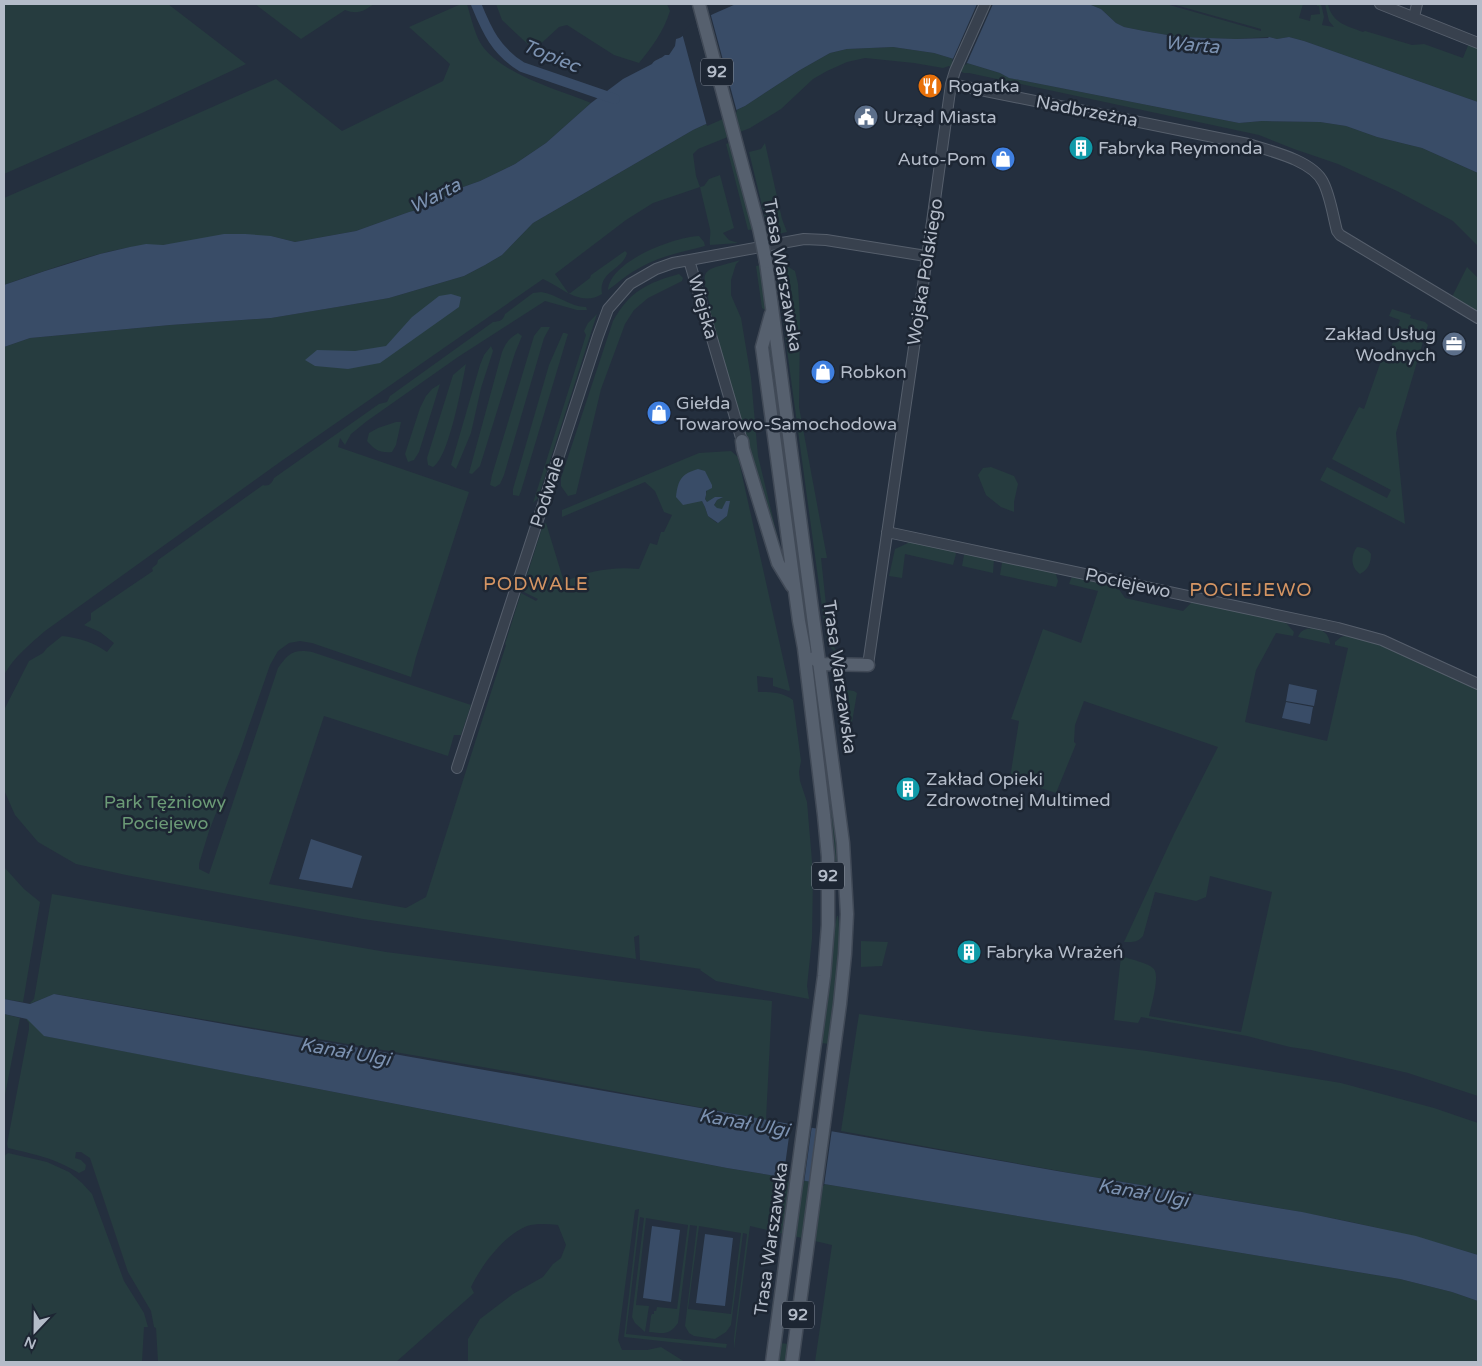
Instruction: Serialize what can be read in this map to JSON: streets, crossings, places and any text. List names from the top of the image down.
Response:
{
  "streets": {
    "main road": ["92", "Trasa Warszawska"],
    "street": [
      "Nadbrzeżna",
      "Wojska Polskiego",
      "Wiejska",
      "Podwale",
      "Pociejewo"
    ]
  },
  "crossings": [
    ["Nadbrzeżna", "Wojska Polskiego"],
    ["Wojska Polskiego", "Wiejska"],
    ["Wojska Polskiego", "Pociejewo"],
    ["Wiejska", "Podwale"]
  ],
  "districts": ["PODWALE", "POCIEJEWO"],
  "water": ["Warta", "Topiec", "Kanał Ulgi"],
  "parks": ["Park Tężniowy Pociejewo"],
  "places": {
    "restaurant": ["Rogatka"],
    "public building": ["Urząd Miasta"],
    "building": ["Fabryka Reymonda", "Zakład Opieki Zdrowotnej Multimed", "Fabryka Wrażeń"],
    "shop": ["Auto-Pom", "Robkon", "Giełda Towarowo-Samochodowa"],
    "office": ["Zakład Usług Wodnych"]
  },
  "north": "bottom"
}
